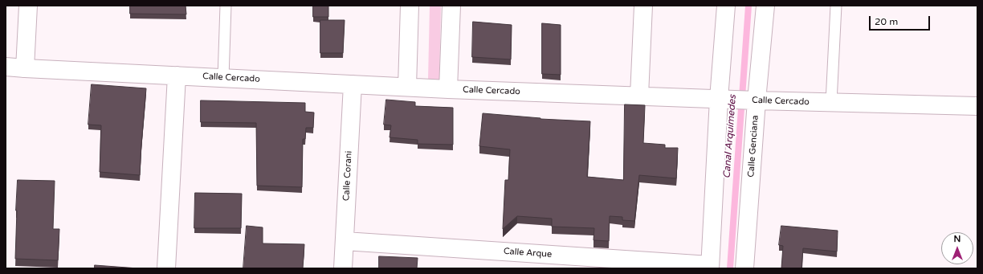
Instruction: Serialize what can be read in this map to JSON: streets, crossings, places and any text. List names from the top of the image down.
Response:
{
  "streets": {
    "street": [
      "Calle Cercado",
      "Calle Genciana",
      "Calle Corani",
      "Calle Arque"
    ]
  },
  "crossings": [
    ["Calle Cercado", "Calle Genciana"],
    ["Calle Cercado", "Calle Corani"],
    ["Calle Corani", "Calle Arque"]
  ],
  "water": ["Canal Arquímedes"],
  "scale_bar": "20 m",
  "north": "top"
}
